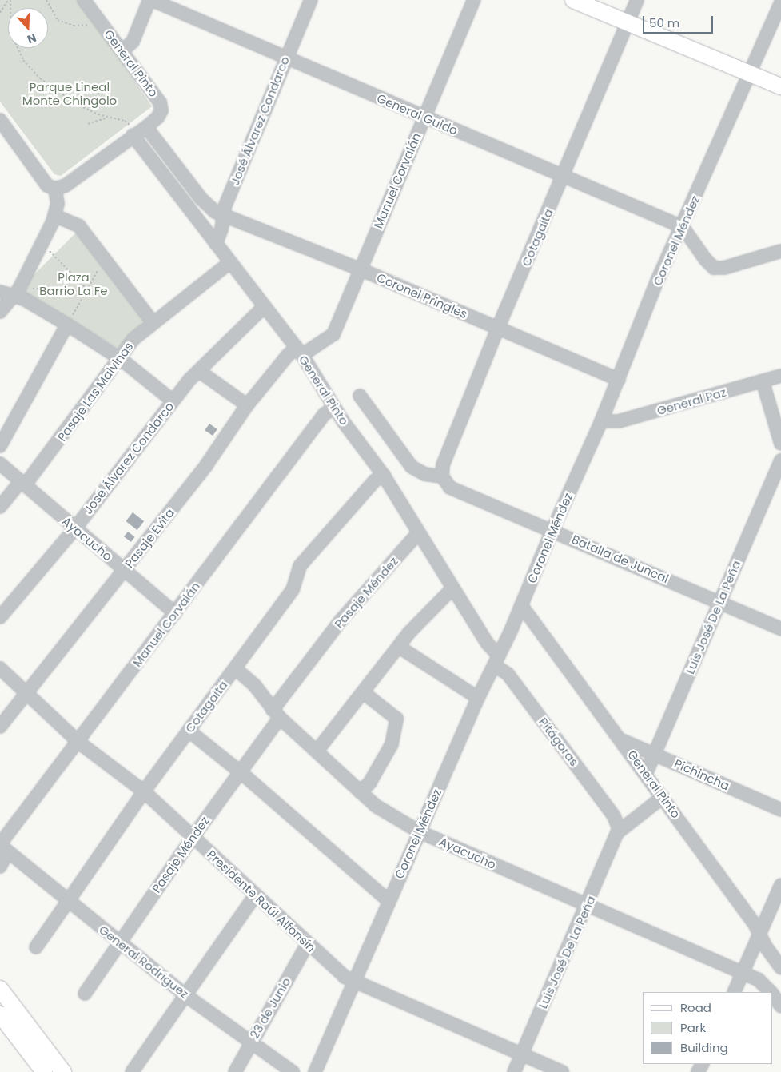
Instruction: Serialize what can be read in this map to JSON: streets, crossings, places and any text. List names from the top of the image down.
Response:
{
  "streets": {
    "street": [
      "General Pinto",
      "General Guido",
      "José Álvarez Condarco",
      "Manuel Corvalán",
      "Cotagaita",
      "Coronel Méndez",
      "Coronel Pringles",
      "Pasaje Las Malvinas",
      "General Paz",
      "Pasaje Evita",
      "Ayacucho",
      "Batalla de Juncal",
      "Pasaje Méndez",
      "Luis José De La Peña",
      "Pitágoras",
      "Pichincha",
      "Presidente Raúl Alfonsín",
      "General Rodríguez",
      "23 de Junio"
    ]
  },
  "crossings": [
    ["General Pinto", "José Álvarez Condarco"],
    ["General Pinto", "Manuel Corvalán"],
    ["General Pinto", "Cotagaita"],
    ["General Pinto", "Coronel Méndez"],
    ["General Pinto", "Pasaje Las Malvinas"],
    ["General Pinto", "Pasaje Evita"],
    ["General Pinto", "Pasaje Méndez"],
    ["General Pinto", "Luis José De La Peña"],
    ["General Pinto", "Pitágoras"],
    ["General Pinto", "Pichincha"],
    ["General Guido", "José Álvarez Condarco"],
    ["General Guido", "Manuel Corvalán"],
    ["General Guido", "Cotagaita"],
    ["General Guido", "Coronel Méndez"],
    ["José Álvarez Condarco", "Coronel Pringles"],
    ["José Álvarez Condarco", "Ayacucho"],
    ["Manuel Corvalán", "Coronel Pringles"],
    ["Manuel Corvalán", "Pasaje Evita"],
    ["Manuel Corvalán", "Ayacucho"],
    ["Manuel Corvalán", "Presidente Raúl Alfonsín"],
    ["Manuel Corvalán", "General Rodríguez"],
    ["Cotagaita", "Coronel Pringles"],
    ["Cotagaita", "Ayacucho"],
    ["Cotagaita", "Batalla de Juncal"],
    ["Cotagaita", "Presidente Raúl Alfonsín"],
    ["Cotagaita", "General Rodríguez"],
    ["Coronel Méndez", "Coronel Pringles"],
    ["Coronel Méndez", "General Paz"],
    ["Coronel Méndez", "Ayacucho"],
    ["Coronel Méndez", "Batalla de Juncal"],
    ["Coronel Méndez", "Pitágoras"],
    ["Coronel Méndez", "Presidente Raúl Alfonsín"],
    ["Pasaje Las Malvinas", "Ayacucho"],
    ["Pasaje Evita", "Ayacucho"],
    ["Pasaje Evita", "Presidente Raúl Alfonsín"],
    ["Ayacucho", "Pasaje Méndez"],
    ["Ayacucho", "Luis José De La Peña"],
    ["Batalla de Juncal", "Luis José De La Peña"],
    ["Pasaje Méndez", "Presidente Raúl Alfonsín"],
    ["Pasaje Méndez", "General Rodríguez"],
    ["Luis José De La Peña", "Pitágoras"],
    ["Luis José De La Peña", "Pichincha"],
    ["Luis José De La Peña", "Presidente Raúl Alfonsín"],
    ["Presidente Raúl Alfonsín", "23 de Junio"],
    ["General Rodríguez", "23 de Junio"]
  ],
  "parks": ["Parque Lineal Monte Chingolo", "Plaza Barrio La Fe"],
  "legend": ["Road", "Park", "Building"],
  "scale_bar": "50 m",
  "north": "bottom"
}
